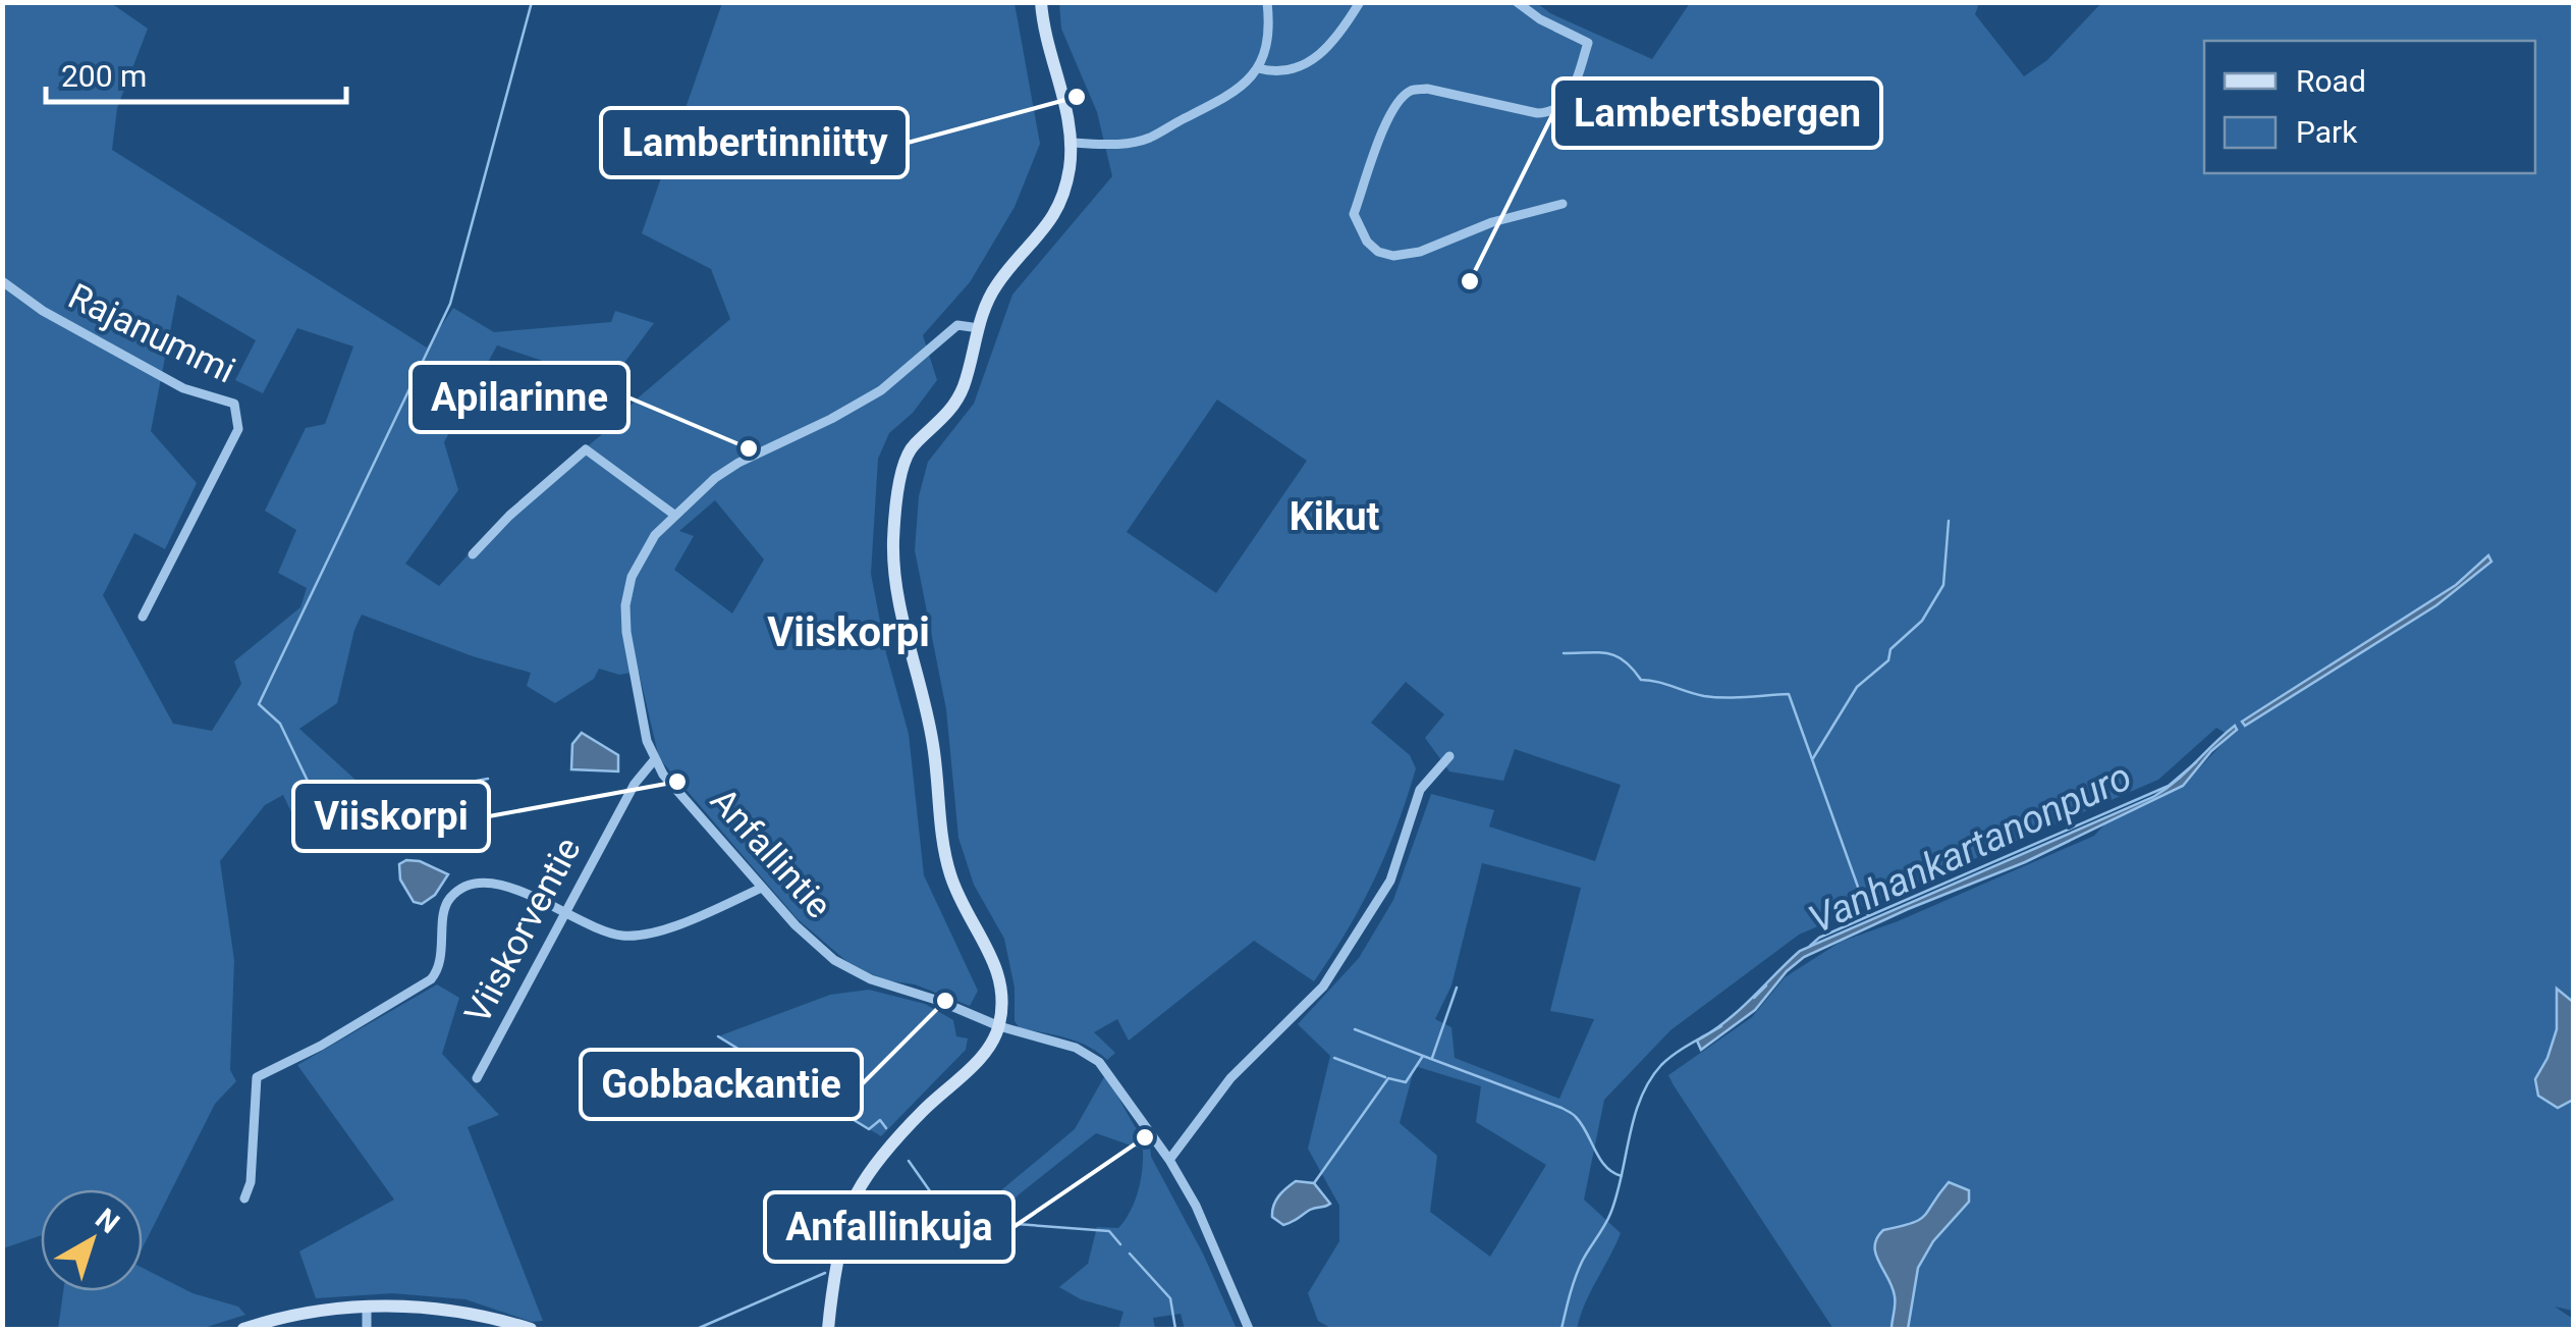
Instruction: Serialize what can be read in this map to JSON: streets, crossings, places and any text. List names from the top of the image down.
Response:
{
  "streets": {
    "street": ["Rajanummi", "Anfallintie", "Viiskorventie"]
  },
  "crossings": [
    ["Anfallintie", "Viiskorventie"]
  ],
  "districts": ["Kikut", "Viiskorpi"],
  "water": ["Vanhankartanonpuro"],
  "places": [
    "Lambertinniitty",
    "Lambertsbergen",
    "Apilarinne",
    "Viiskorpi",
    "Gobbackantie",
    "Anfallinkuja"
  ],
  "legend": ["Road", "Park"],
  "scale_bar": "200 m",
  "north": "top right"
}
